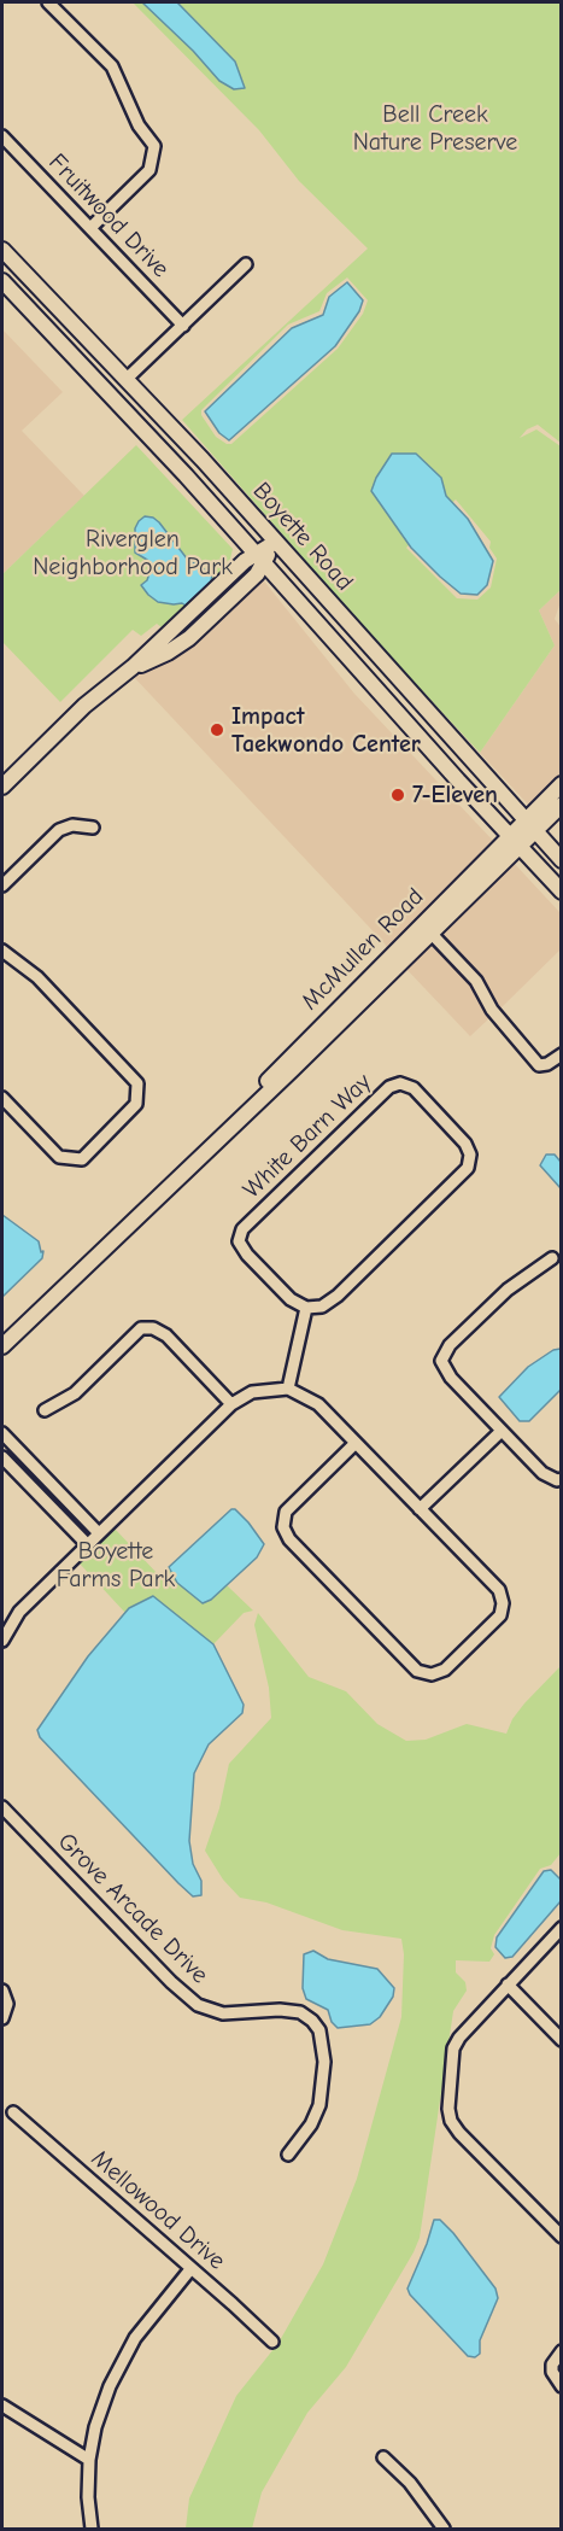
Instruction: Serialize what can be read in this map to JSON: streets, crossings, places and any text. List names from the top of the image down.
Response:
{
  "streets": {
    "main road": ["Boyette Road", "McMullen Road"],
    "street": [
      "Fruitwood Drive",
      "White Barn Way",
      "Grove Arcade Drive",
      "Mellowood Drive"
    ]
  },
  "crossings": [
    ["Boyette Road", "McMullen Road"]
  ],
  "parks": ["Bell Creek Nature Preserve", "Riverglen Neighborhood Park", "Boyette Farms Park"],
  "places": ["Impact Taekwondo Center", "7-Eleven"]
}
